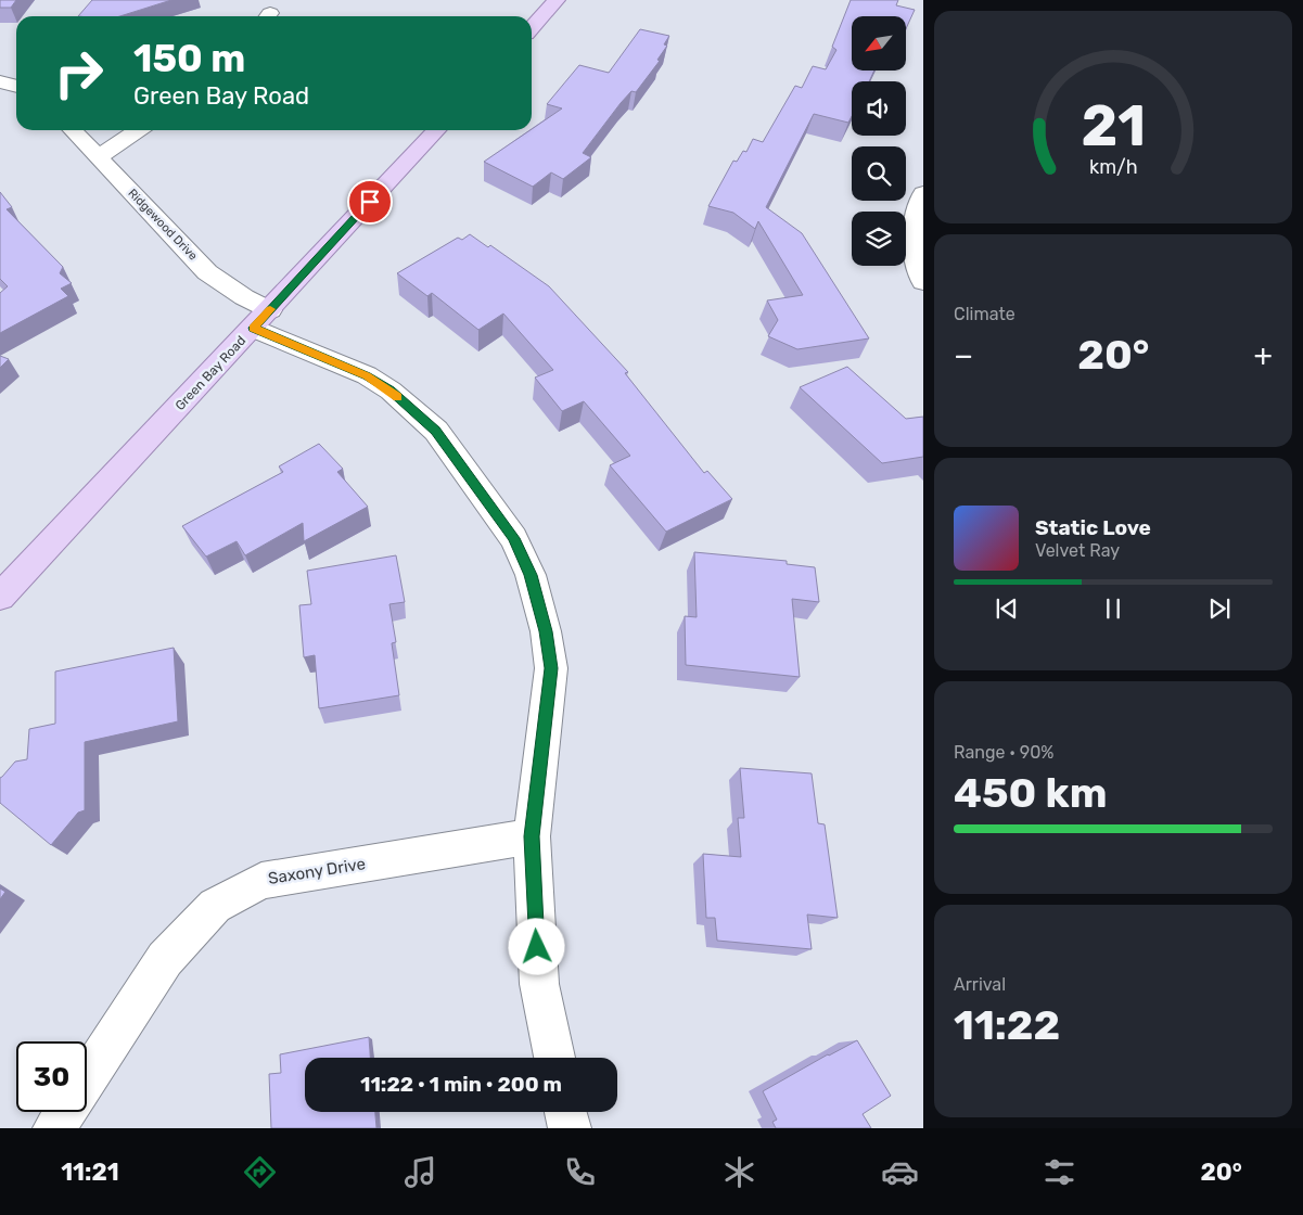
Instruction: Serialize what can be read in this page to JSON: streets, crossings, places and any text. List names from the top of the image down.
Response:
{
  "streets": {
    "main road": ["Green Bay Road"],
    "street": ["Ridgewood Drive", "Saxony Drive"]
  },
  "crossings": [
    ["Ridgewood Drive", "Green Bay Road"],
    ["Ridgewood Drive", "Saxony Drive"]
  ],
  "north": "bottom left",
  "page": {
    "turn": ["150 m", "Green Bay Road"],
    "tile": [
      "Climate",
      ["Range · 90%", "450 km"],
      ["Arrival", "11:22"]
    ],
    "heat": ["−", "20°", "+"],
    "song": ["Static Love", "Velvet Ray"],
    "limit": "30",
    "trip": "11:22 · 1 min · 200 m",
    "tabs": ["11:21", "20°"],
    "gauge": ["21", "km/h"]
  }
}
